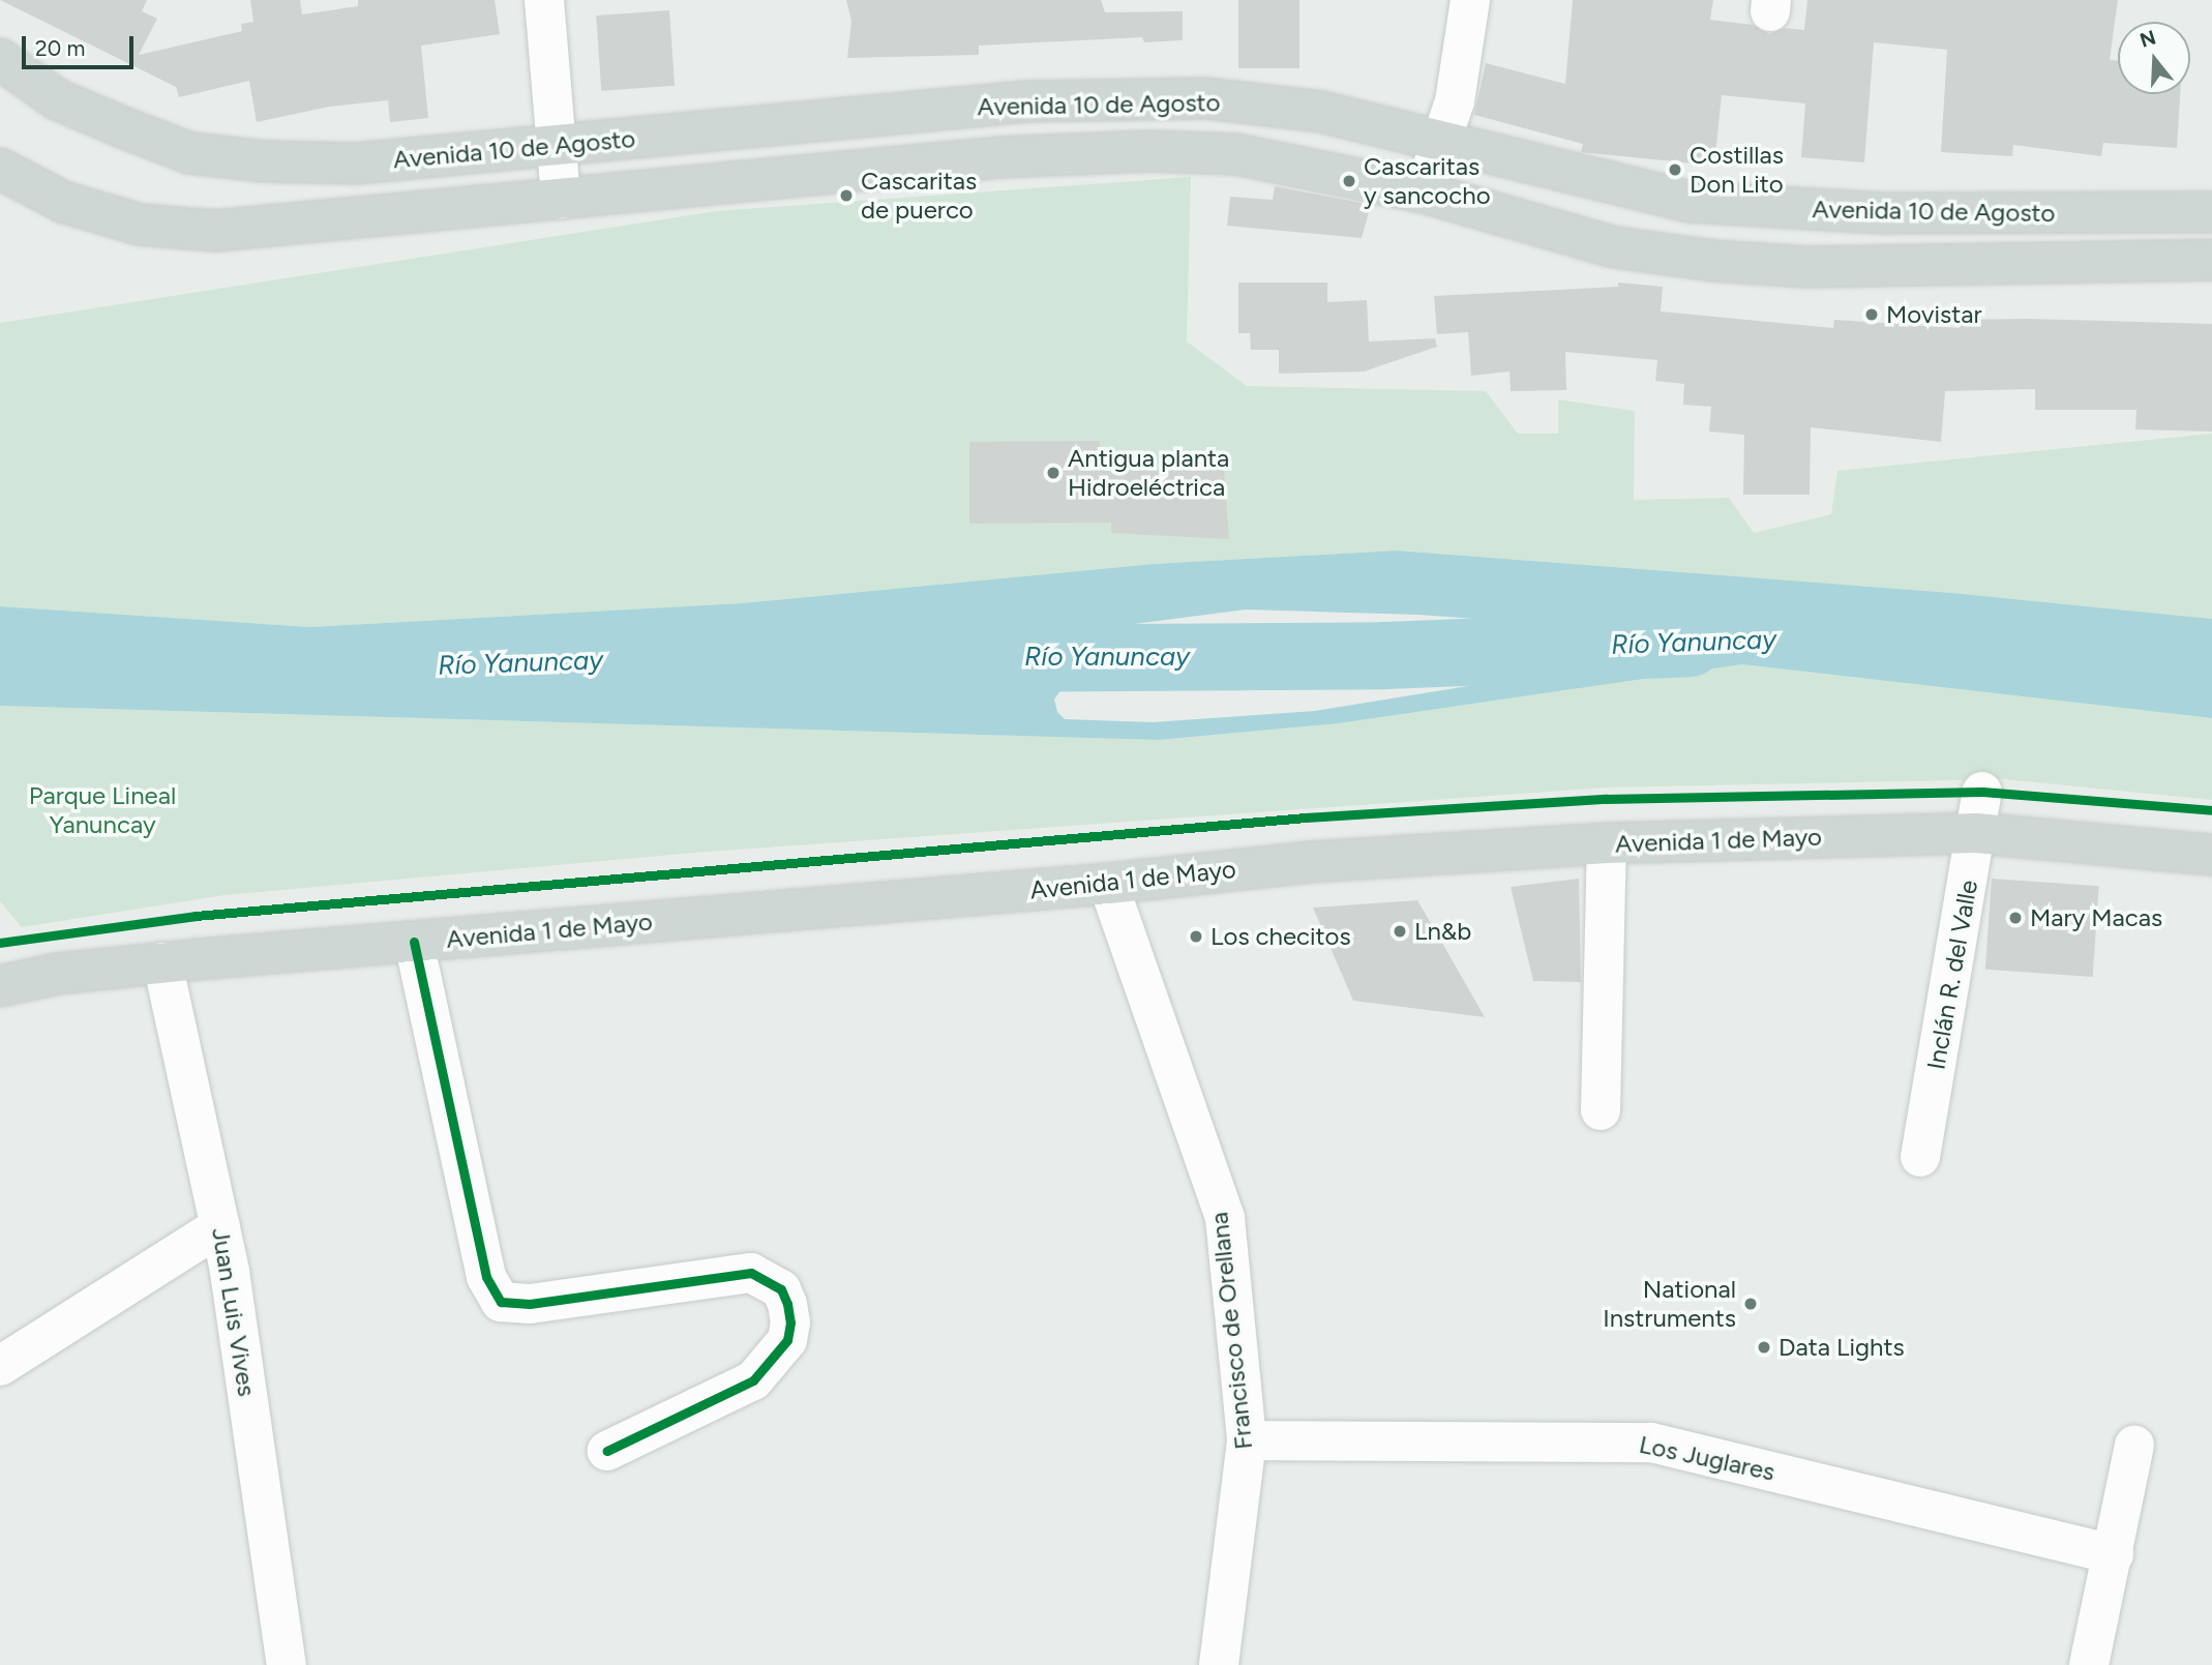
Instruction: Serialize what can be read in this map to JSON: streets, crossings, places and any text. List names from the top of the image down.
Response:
{
  "streets": {
    "main road": ["Avenida 10 de Agosto", "Avenida 1 de Mayo"],
    "street": [
      "Inclán R. del Valle",
      "Juan Luis Vives",
      "Francisco de Orellana",
      "Los Juglares"
    ]
  },
  "crossings": [
    ["Avenida 1 de Mayo", "Inclán R. del Valle"],
    ["Avenida 1 de Mayo", "Juan Luis Vives"],
    ["Avenida 1 de Mayo", "Francisco de Orellana"],
    ["Francisco de Orellana", "Los Juglares"]
  ],
  "water": ["Río Yanuncay"],
  "parks": ["Parque Lineal Yanuncay"],
  "places": [
    "Costillas Don Lito",
    "Cascaritas y sancocho",
    "Cascaritas de puerco",
    "Movistar",
    "Antigua planta Hidroeléctrica",
    "Mary Macas",
    "Ln&b",
    "Los checitos",
    "National Instruments",
    "Data Lights"
  ],
  "scale_bar": "20 m",
  "north": "top"
}
